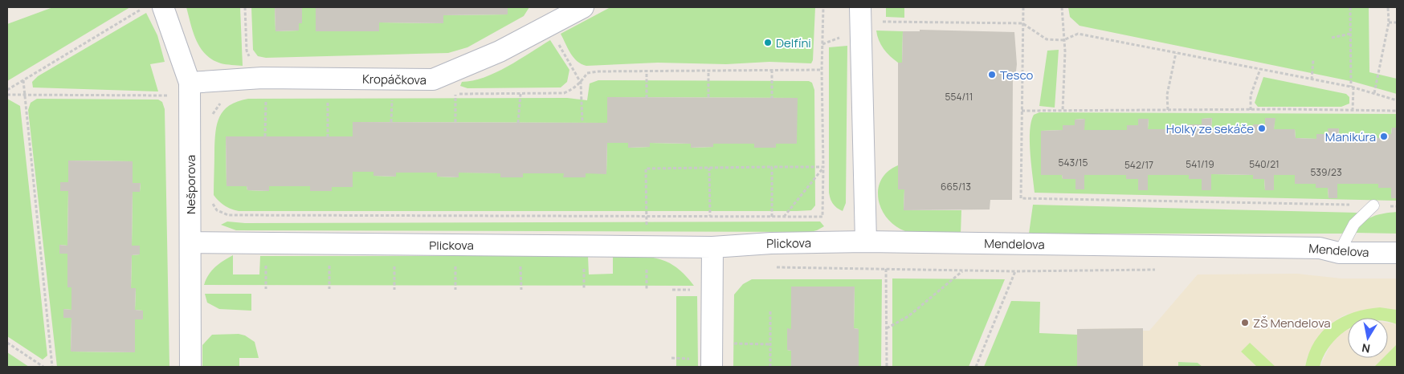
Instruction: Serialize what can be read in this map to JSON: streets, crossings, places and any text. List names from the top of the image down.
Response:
{
  "streets": {
    "street": [
      "Kropáčkova",
      "Nešporova",
      "Plickova",
      "Mendelova"
    ]
  },
  "crossings": [
    ["Kropáčkova", "Nešporova"],
    ["Nešporova", "Plickova"],
    ["Plickova", "Mendelova"]
  ],
  "places": [
    "Delfíni",
    "Tesco",
    "Holky ze sekáče",
    "Manikúra",
    "ZŠ Mendelova"
  ],
  "house_numbers": [
    "554/11",
    "543/15",
    "541/19",
    "540/21",
    "542/17",
    "539/23",
    "665/13"
  ],
  "north": "bottom"
}
